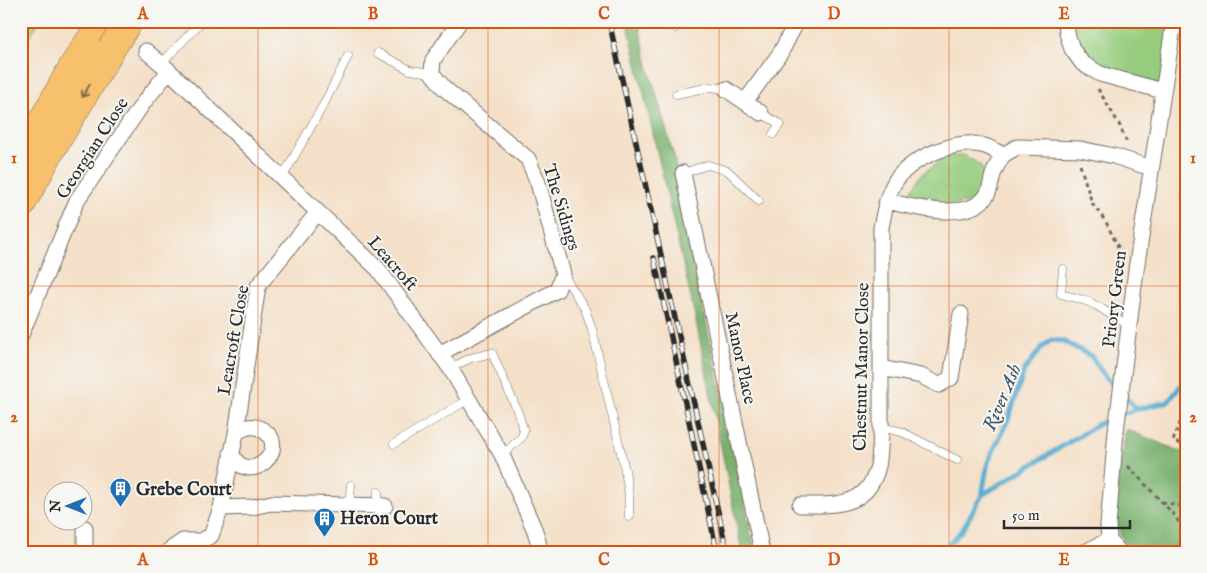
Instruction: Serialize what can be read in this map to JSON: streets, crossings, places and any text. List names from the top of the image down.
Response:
{
  "streets": {
    "street": [
      "Georgian Close",
      "The Sidings",
      "Leacroft",
      "Priory Green",
      "Leacroft Close",
      "Manor Place",
      "Chestnut Manor Close"
    ]
  },
  "crossings": [
    ["Georgian Close", "Leacroft"],
    ["The Sidings", "Leacroft"],
    ["Leacroft", "Leacroft Close"]
  ],
  "water": ["River Ash"],
  "places": {
    "building": ["Grebe Court", "Heron Court"]
  },
  "scale_bar": "50 m",
  "north": "left",
  "grid": {
    "columns": [
      "A",
      "B",
      "C",
      "D",
      "E"
    ],
    "rows": ["1", "2"]
  }
}
